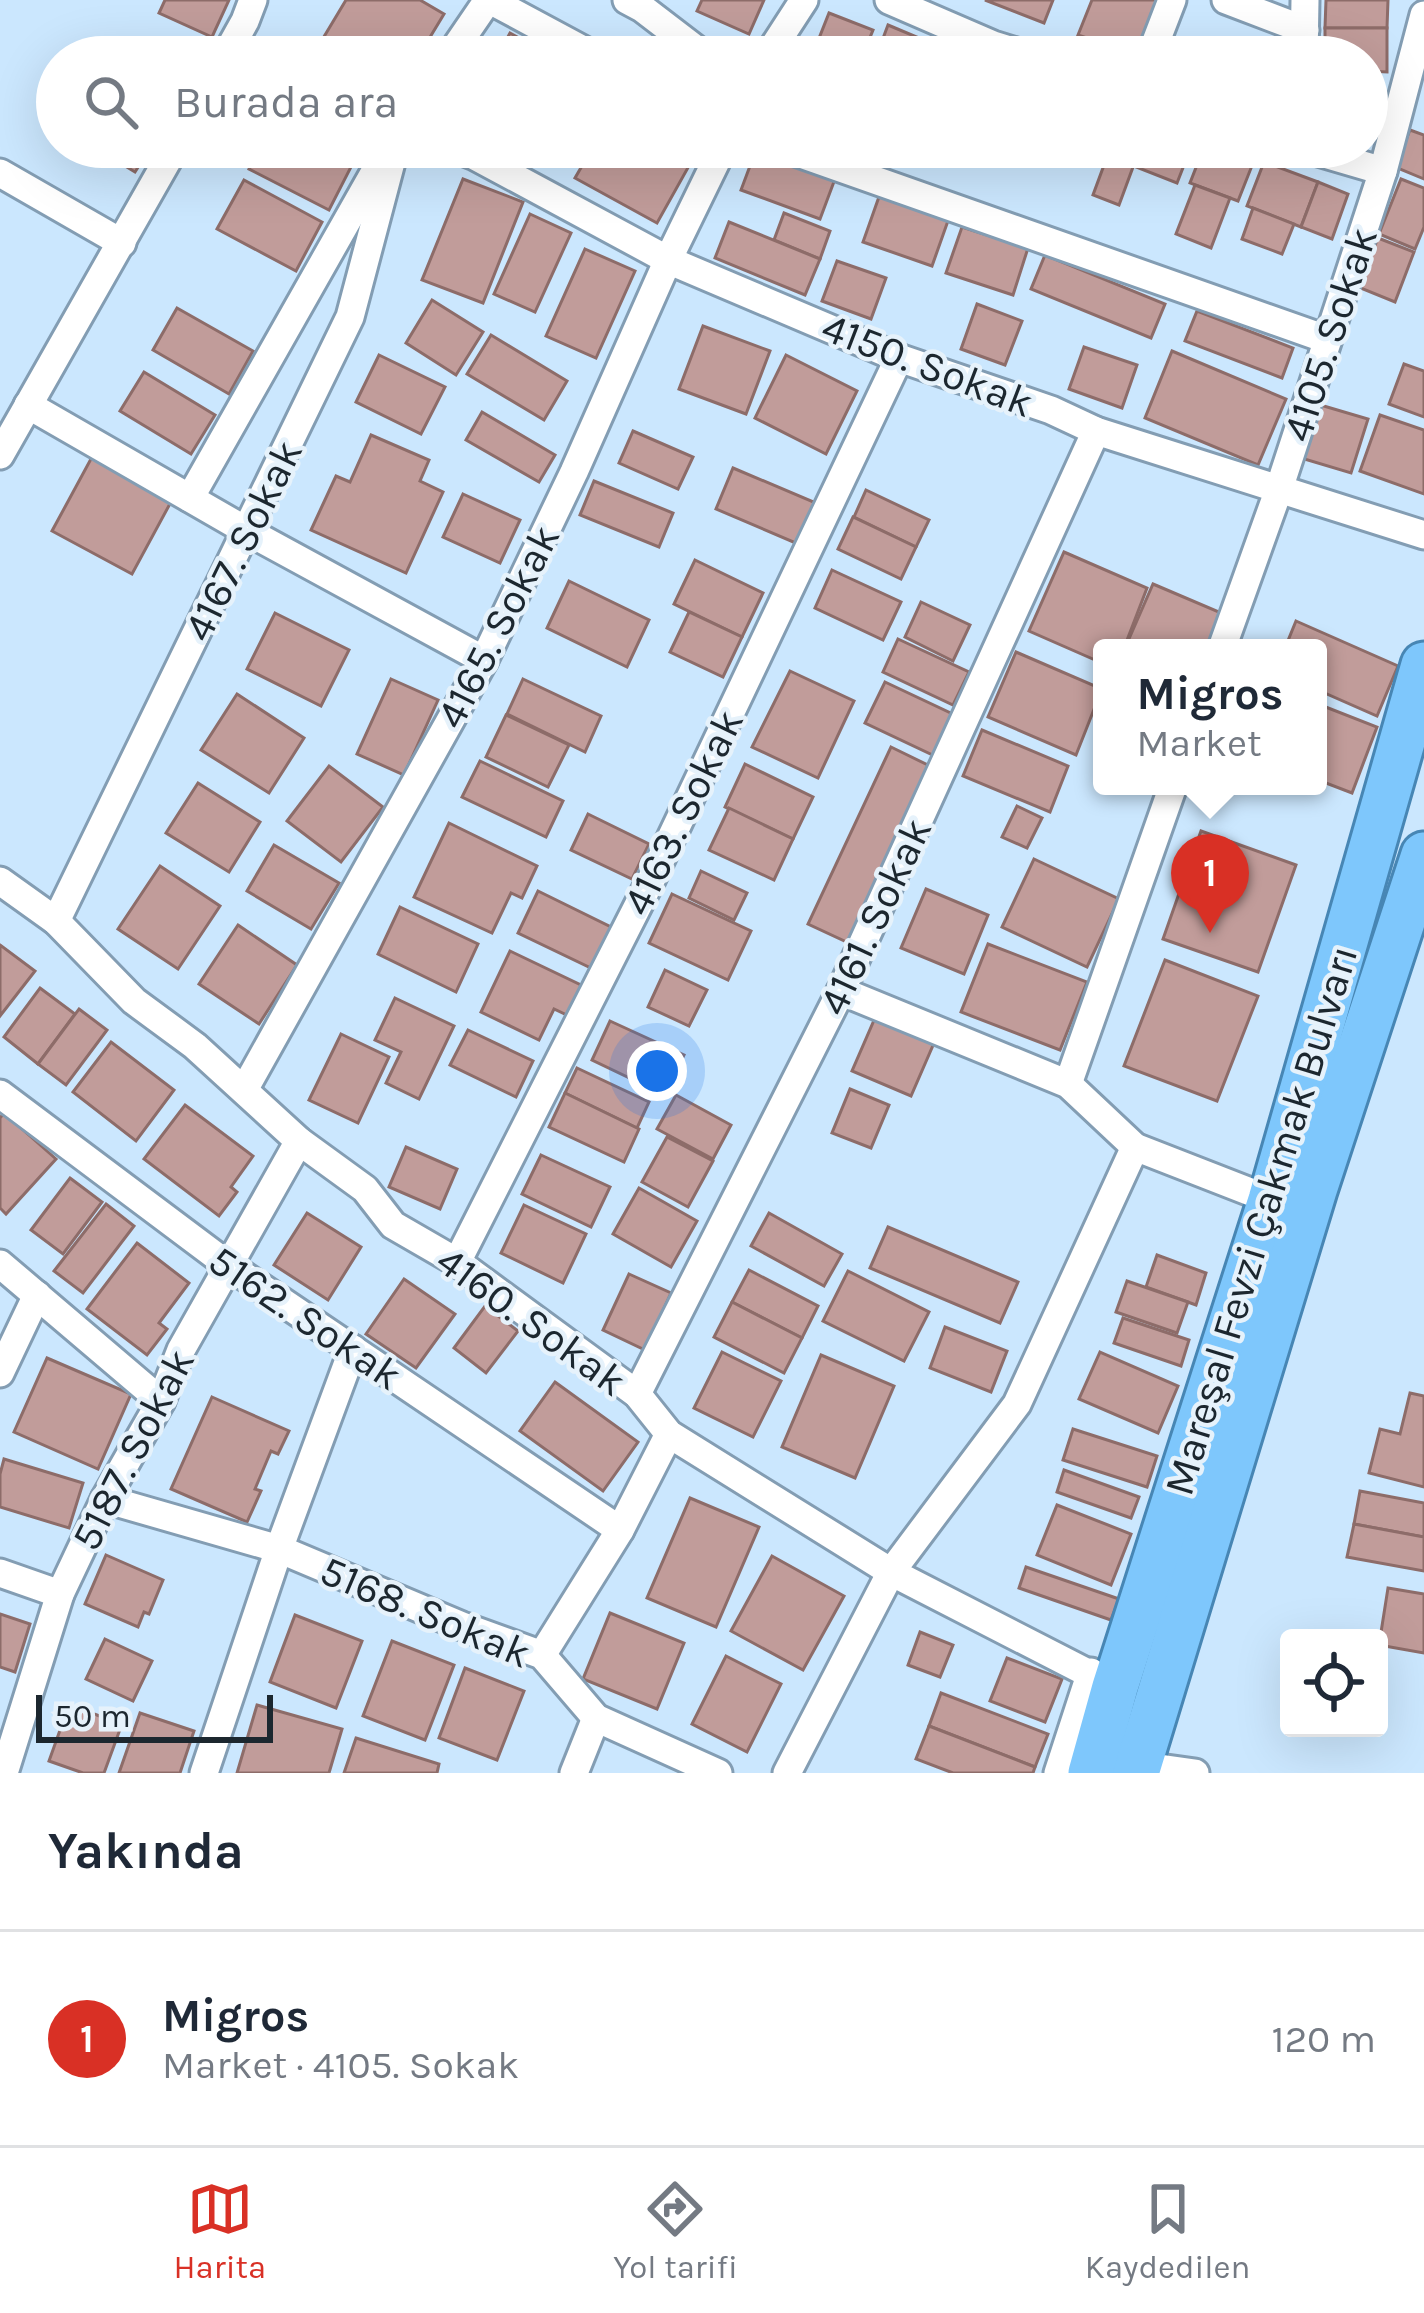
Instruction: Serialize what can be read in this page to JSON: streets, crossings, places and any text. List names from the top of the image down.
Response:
{
  "streets": {
    "highway": ["Mareşal Fevzi Çakmak Bulvarı"],
    "street": [
      "4105. Sokak",
      "4150. Sokak",
      "4167. Sokak",
      "4165. Sokak",
      "4163. Sokak",
      "4161. Sokak",
      "5162. Sokak",
      "4160. Sokak",
      "5187. Sokak",
      "5168. Sokak"
    ]
  },
  "crossings": [
    ["4105. Sokak", "4150. Sokak"],
    ["4150. Sokak", "4165. Sokak"],
    ["4150. Sokak", "4163. Sokak"],
    ["4150. Sokak", "4161. Sokak"],
    ["4167. Sokak", "4160. Sokak"],
    ["4165. Sokak", "4160. Sokak"],
    ["4163. Sokak", "4160. Sokak"],
    ["4161. Sokak", "4160. Sokak"],
    ["Mareşal Fevzi Çakmak Bulvarı", "4160. Sokak"],
    ["5162. Sokak", "5187. Sokak"],
    ["4160. Sokak", "5187. Sokak"],
    ["5187. Sokak", "5168. Sokak"]
  ],
  "scale_bar": "50 m",
  "page": {
    "search": "Burada ara",
    "popup": ["Migros", "Market"],
    "pins": "1",
    "scale": "50 m",
    "heading": "Yakında",
    "list": [
      {
        "mark": "1",
        "name": "Migros",
        "note": "Market · 4105. Sokak",
        "value": "120 m"
      }
    ],
    "nav": ["Harita", "Yol tarifi", "Kaydedilen"]
  }
}
